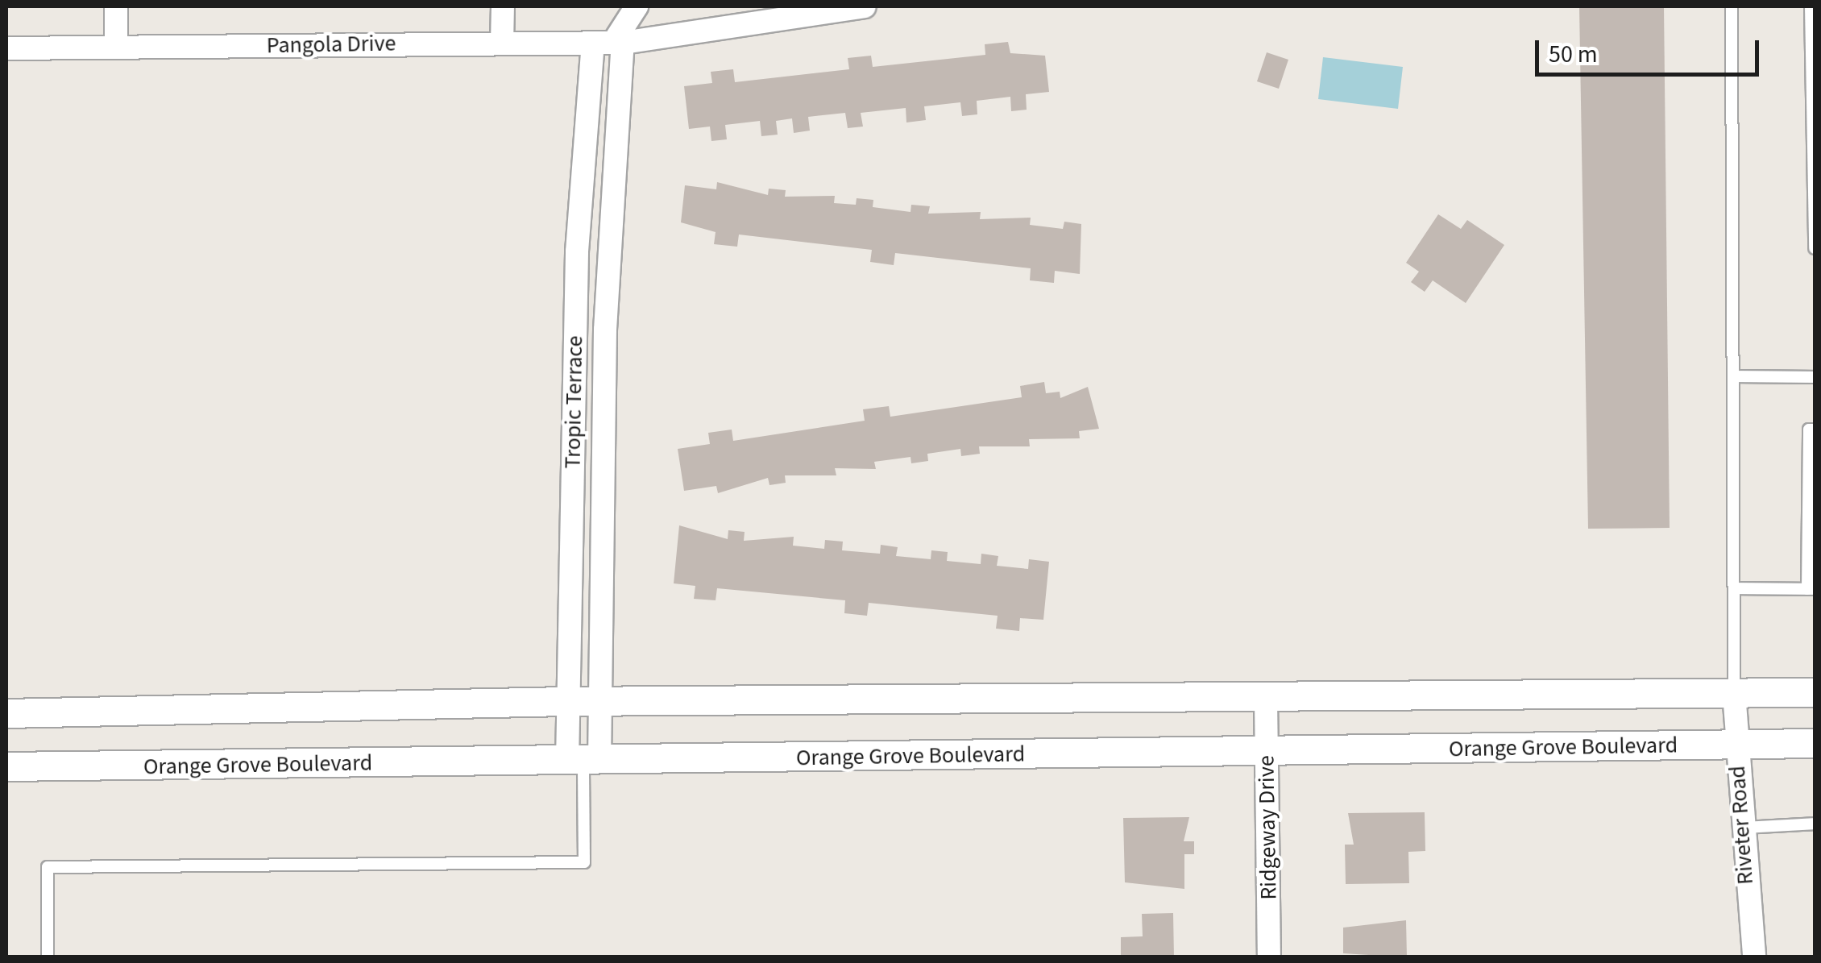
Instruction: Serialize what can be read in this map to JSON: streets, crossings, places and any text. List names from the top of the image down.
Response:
{
  "streets": {
    "street": [
      "Pangola Drive",
      "Tropic Terrace",
      "Orange Grove Boulevard",
      "Riveter Road",
      "Ridgeway Drive"
    ]
  },
  "crossings": [
    ["Pangola Drive", "Tropic Terrace"],
    ["Tropic Terrace", "Orange Grove Boulevard"],
    ["Orange Grove Boulevard", "Riveter Road"],
    ["Orange Grove Boulevard", "Ridgeway Drive"]
  ],
  "scale_bar": "50 m"
}
